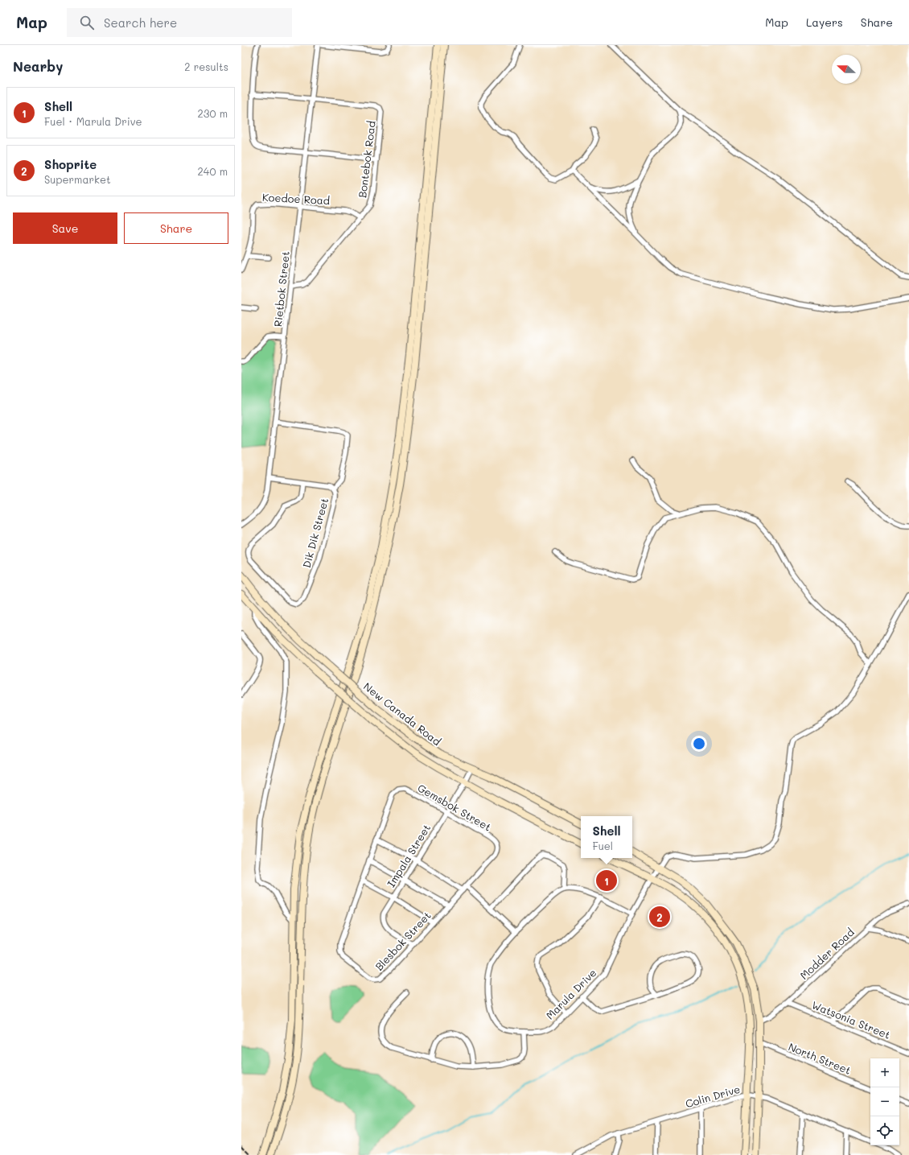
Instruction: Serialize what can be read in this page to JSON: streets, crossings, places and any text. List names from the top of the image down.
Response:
{
  "streets": {
    "main road": ["New Canada Road"],
    "street": [
      "Bontebok Road",
      "Koedoe Road",
      "Rietbok Street",
      "Dik Dik Street",
      "Gemsbok Street",
      "Impala Street",
      "Blesbok Street",
      "Modder Road",
      "Marula Drive",
      "Watsonia Street",
      "North Street",
      "Colin Drive"
    ]
  },
  "crossings": [
    ["Bontebok Road", "Koedoe Road"],
    ["Bontebok Road", "Rietbok Street"],
    ["Koedoe Road", "Rietbok Street"],
    ["New Canada Road", "Impala Street"],
    ["Gemsbok Street", "Impala Street"],
    ["Gemsbok Street", "Blesbok Street"],
    ["Impala Street", "Blesbok Street"],
    ["Modder Road", "Watsonia Street"]
  ],
  "north": "left",
  "page": {
    "header": "Map",
    "search": "Search here",
    "nav": ["Map", "Layers", "Share"],
    "heading": ["Nearby", "2 results"],
    "list": [
      {
        "mark": "1",
        "name": "Shell",
        "note": "Fuel · Marula Drive",
        "value": "230 m"
      },
      {
        "mark": "2",
        "name": "Shoprite",
        "note": "Supermarket",
        "value": "240 m"
      }
    ],
    "buttons": ["Save", "Share"],
    "popup": ["Shell", "Fuel"],
    "pins": ["1", "2"],
    "map_buttons": ["+", "−"]
  }
}
